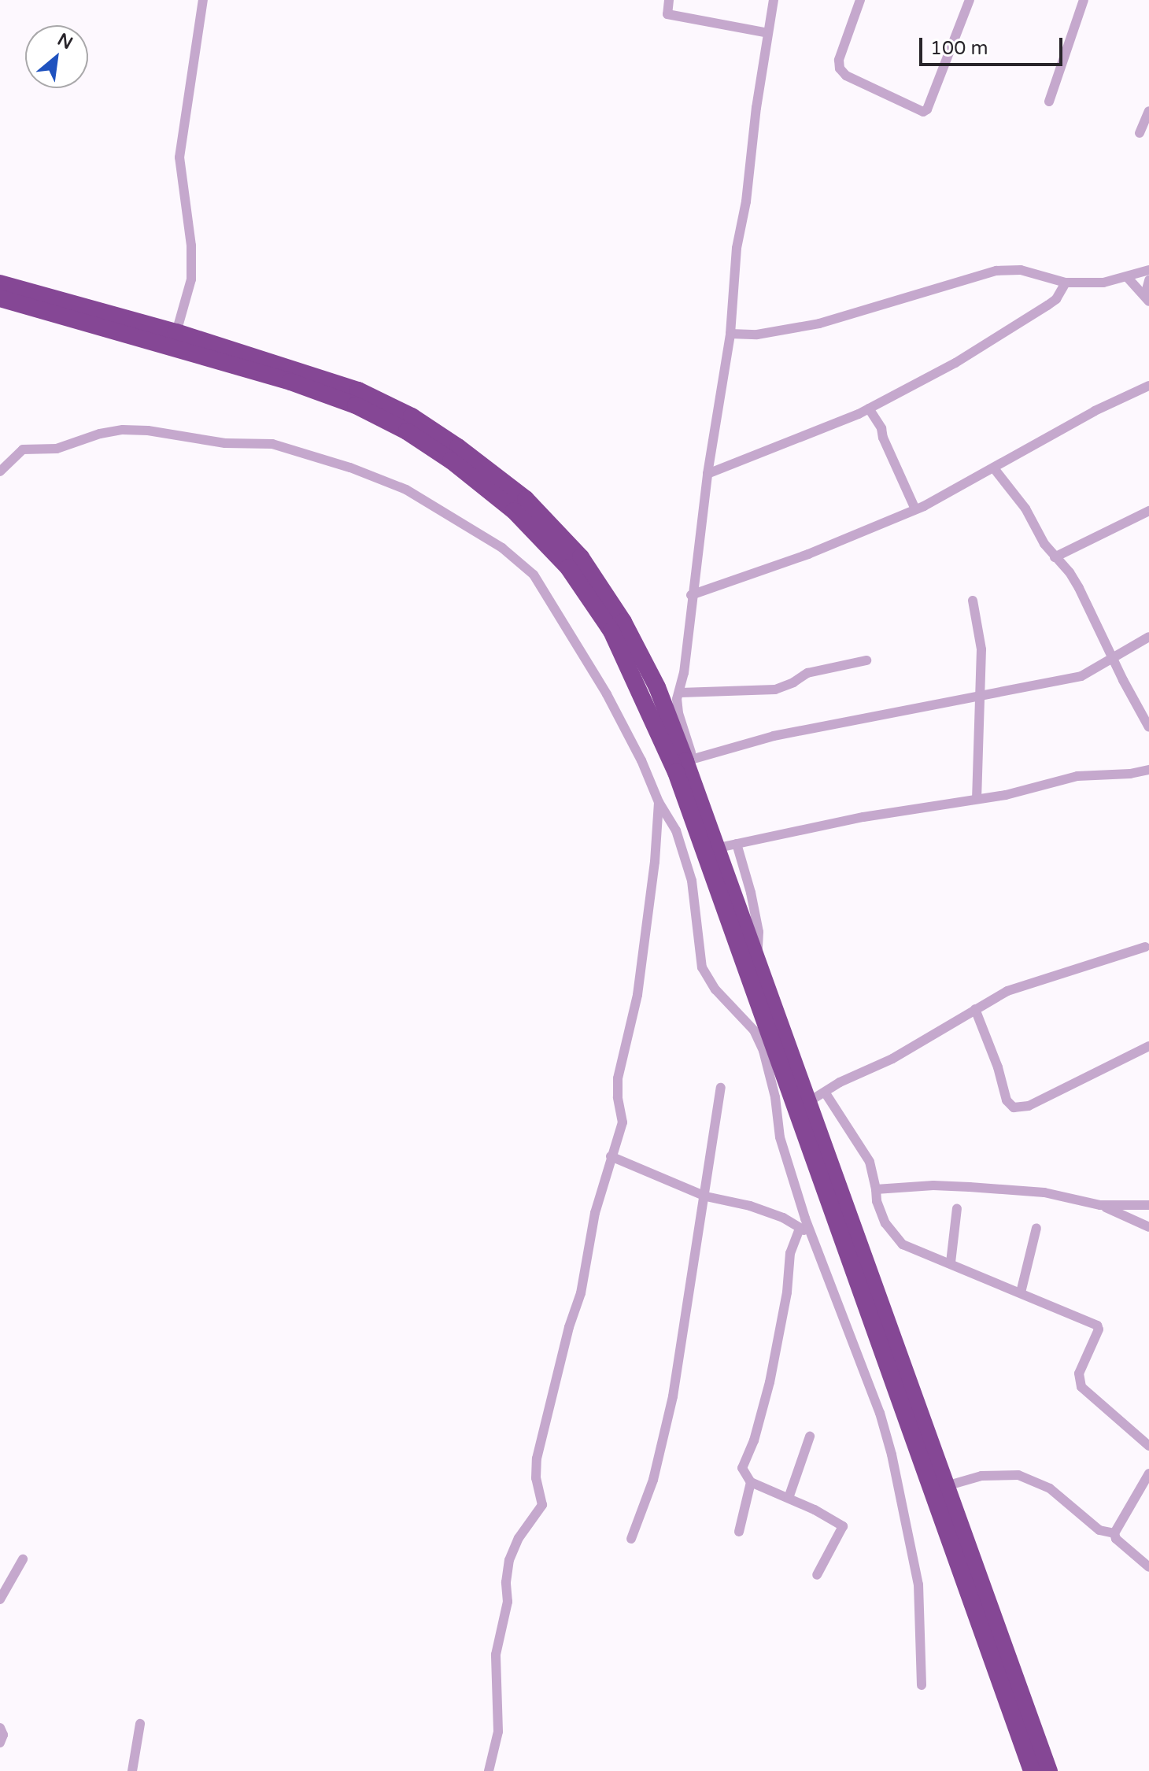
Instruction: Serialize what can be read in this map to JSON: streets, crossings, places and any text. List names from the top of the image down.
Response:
{
  "scale_bar": "100 m",
  "north": "top right"
}
